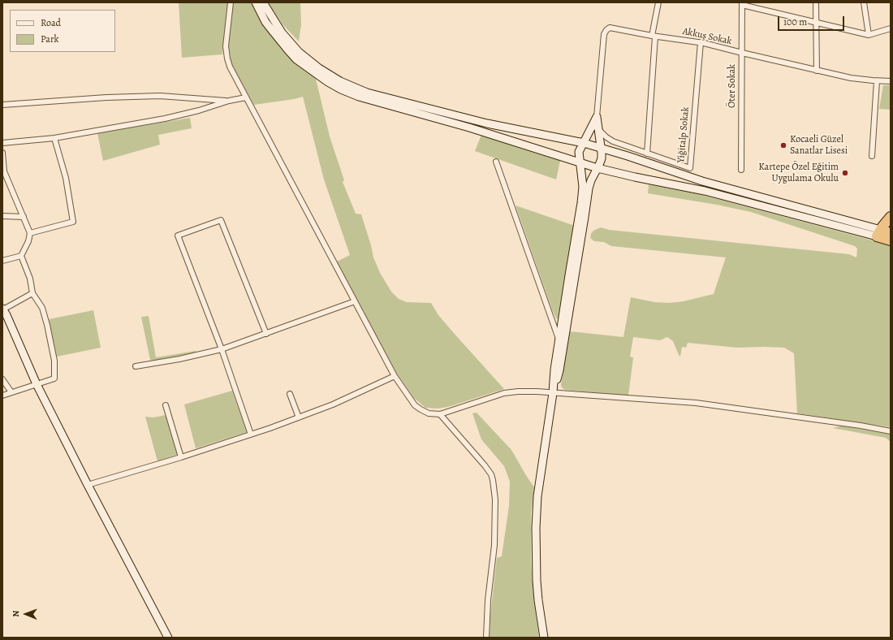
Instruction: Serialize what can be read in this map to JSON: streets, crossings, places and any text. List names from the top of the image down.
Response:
{
  "streets": {
    "street": ["Akkuş Sokak", "Öter Sokak", "Yiğitalp Sokak"]
  },
  "crossings": [
    ["Akkuş Sokak", "Öter Sokak"],
    ["Akkuş Sokak", "Yiğitalp Sokak"]
  ],
  "places": ["Kocaeli Güzel Sanatlar Lisesi", "Kartepe Özel Eğitim Uygulama Okulu"],
  "legend": ["Road", "Park"],
  "scale_bar": "100 m",
  "north": "left"
}
